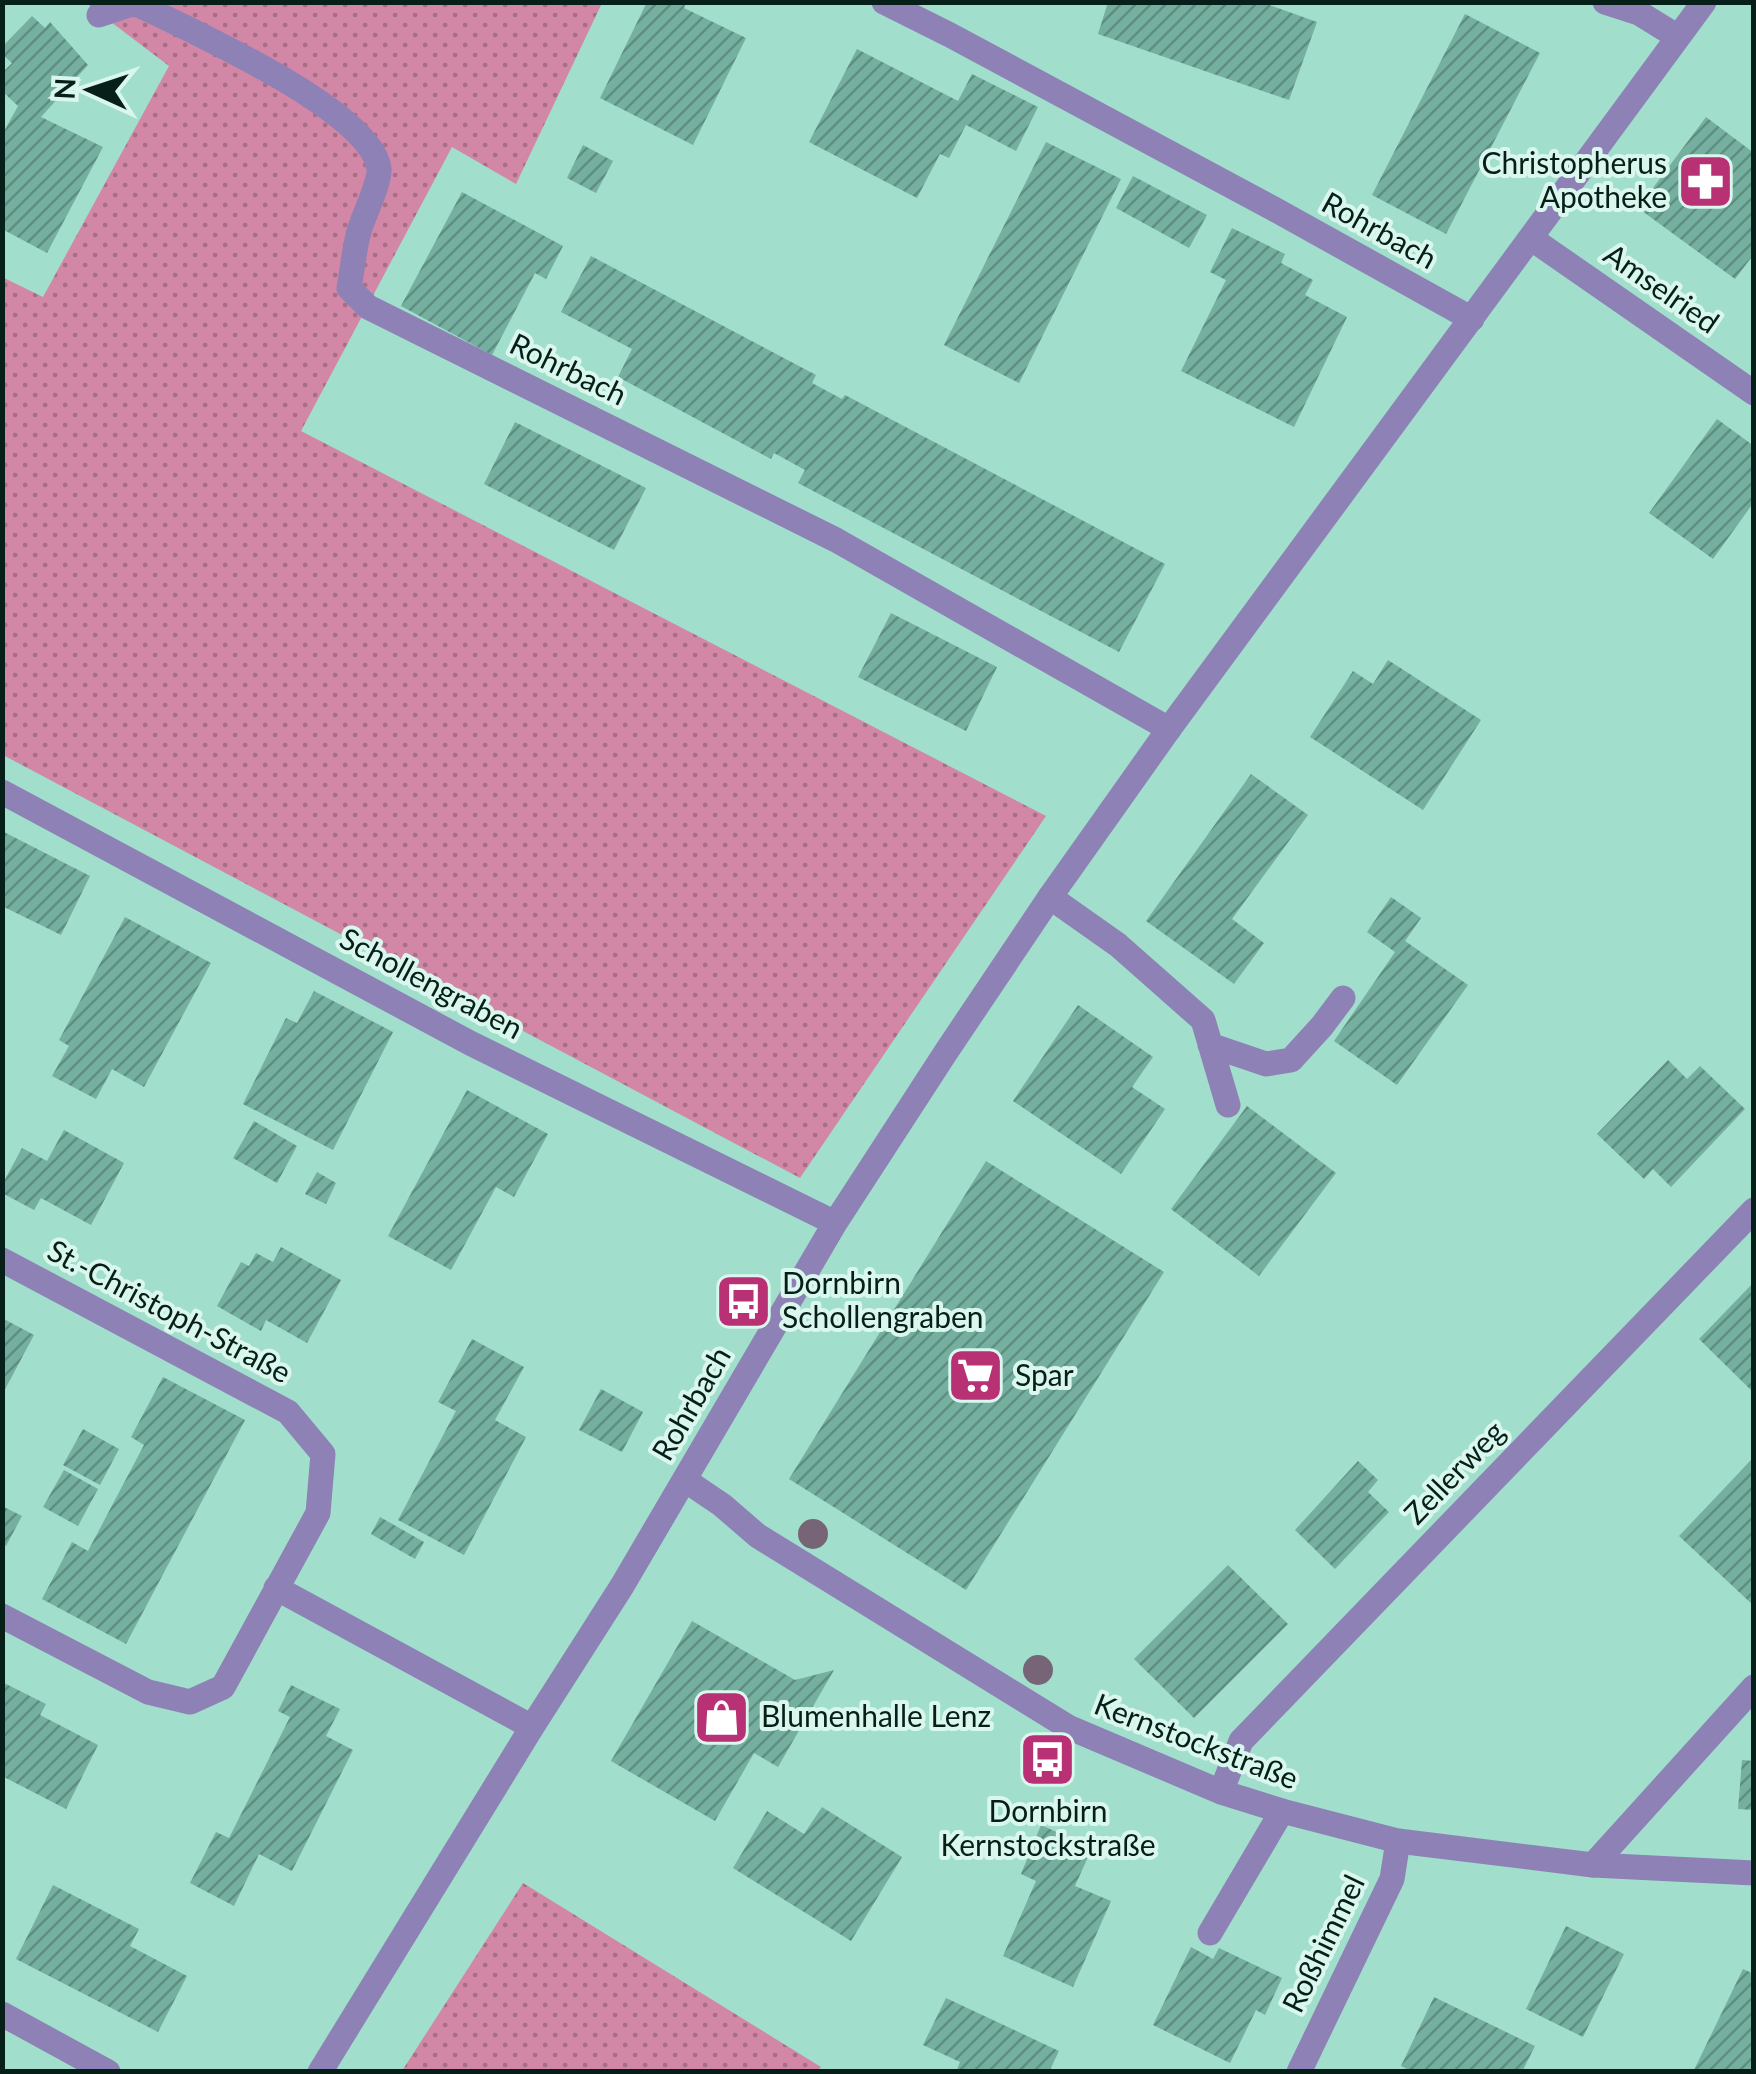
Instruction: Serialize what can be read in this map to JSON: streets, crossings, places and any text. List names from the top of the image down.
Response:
{
  "streets": {
    "street": [
      "Rohrbach",
      "Amselried",
      "Schollengraben",
      "St.-Christoph-Straße",
      "Zellerweg",
      "Kernstockstraße",
      "Roßhimmel"
    ]
  },
  "crossings": [
    ["Rohrbach", "Amselried"],
    ["Rohrbach", "Schollengraben"],
    ["Rohrbach", "Kernstockstraße"],
    ["Zellerweg", "Kernstockstraße"],
    ["Kernstockstraße", "Roßhimmel"]
  ],
  "places": {
    "pharmacy": ["Christopherus Apotheke"],
    "bus stop": ["Dornbirn Schollengraben", "Dornbirn Kernstockstraße"],
    "supermarket": ["Spar"],
    "shop": ["Blumenhalle Lenz"]
  },
  "north": "left"
}
